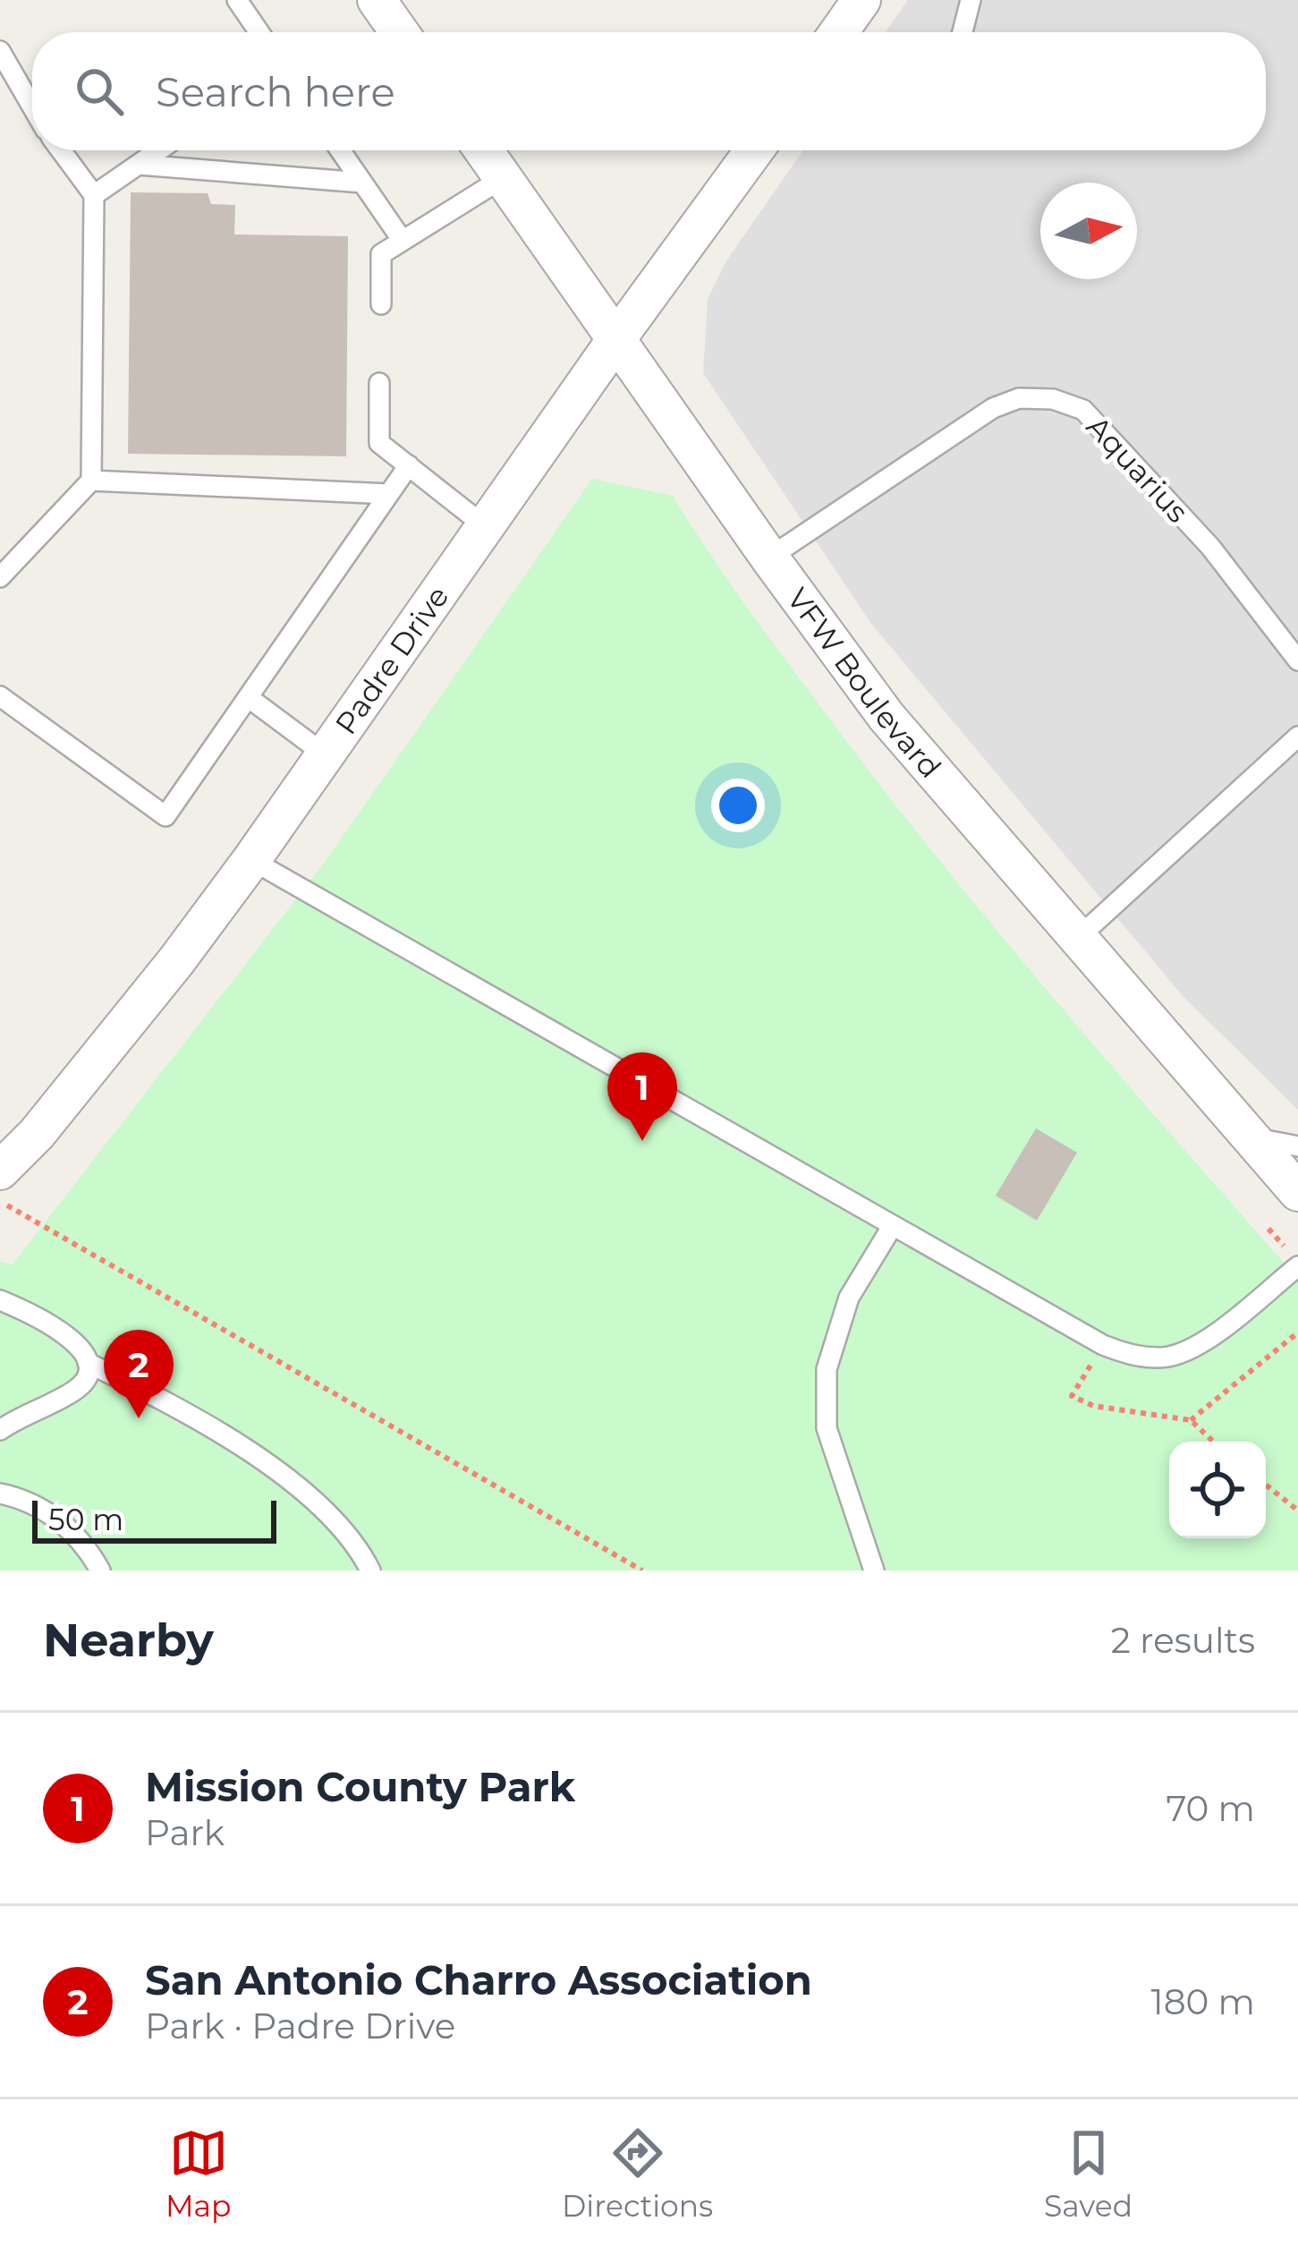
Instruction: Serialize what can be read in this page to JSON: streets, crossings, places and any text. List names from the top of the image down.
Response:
{
  "streets": {
    "street": ["Padre Drive", "VFW Boulevard"],
    "lane": ["Aquarius"]
  },
  "crossings": [
    ["Aquarius", "VFW Boulevard"],
    ["Padre Drive", "VFW Boulevard"]
  ],
  "scale_bar": "50 m",
  "north": "right",
  "page": {
    "search": "Search here",
    "pins": ["1", "2"],
    "scale": "50 m",
    "heading": ["Nearby", "2 results"],
    "list": [
      {
        "mark": "1",
        "name": "Mission County Park",
        "note": "Park",
        "value": "70 m"
      },
      {
        "mark": "2",
        "name": "San Antonio Charro Association",
        "note": "Park · Padre Drive",
        "value": "180 m"
      }
    ],
    "nav": ["Map", "Directions", "Saved"]
  }
}
